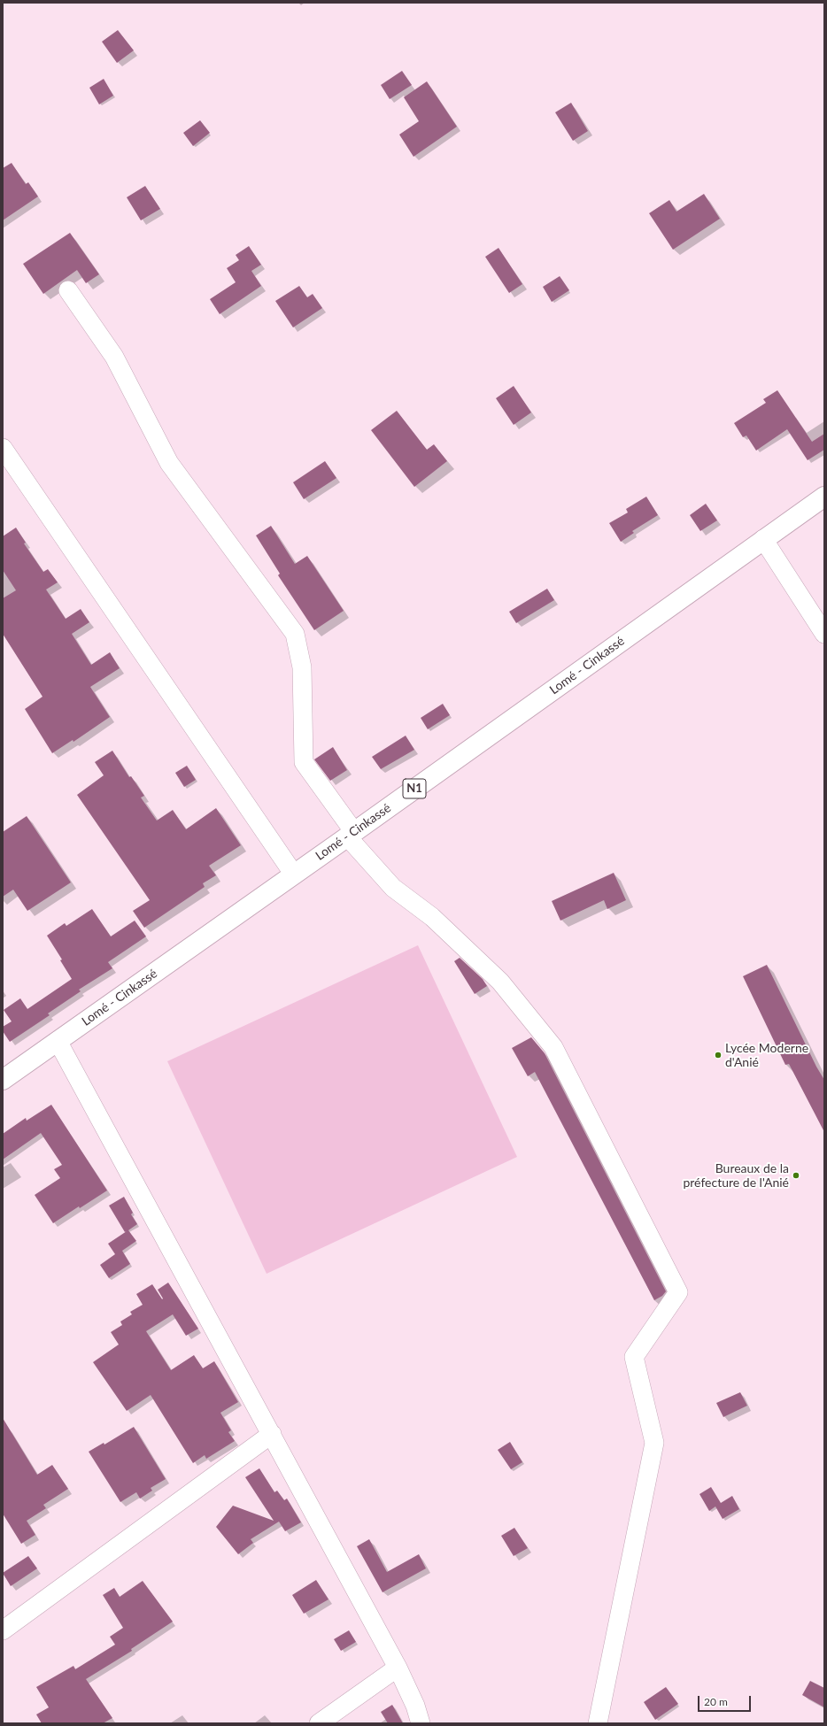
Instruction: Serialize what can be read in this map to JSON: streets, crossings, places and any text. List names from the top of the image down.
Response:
{
  "streets": {
    "highway": ["Lomé - Cinkassé", "N1"]
  },
  "places": ["Lycée Moderne d'Anié", "Bureaux de la préfecture de l'Anié"],
  "scale_bar": "20 m"
}
